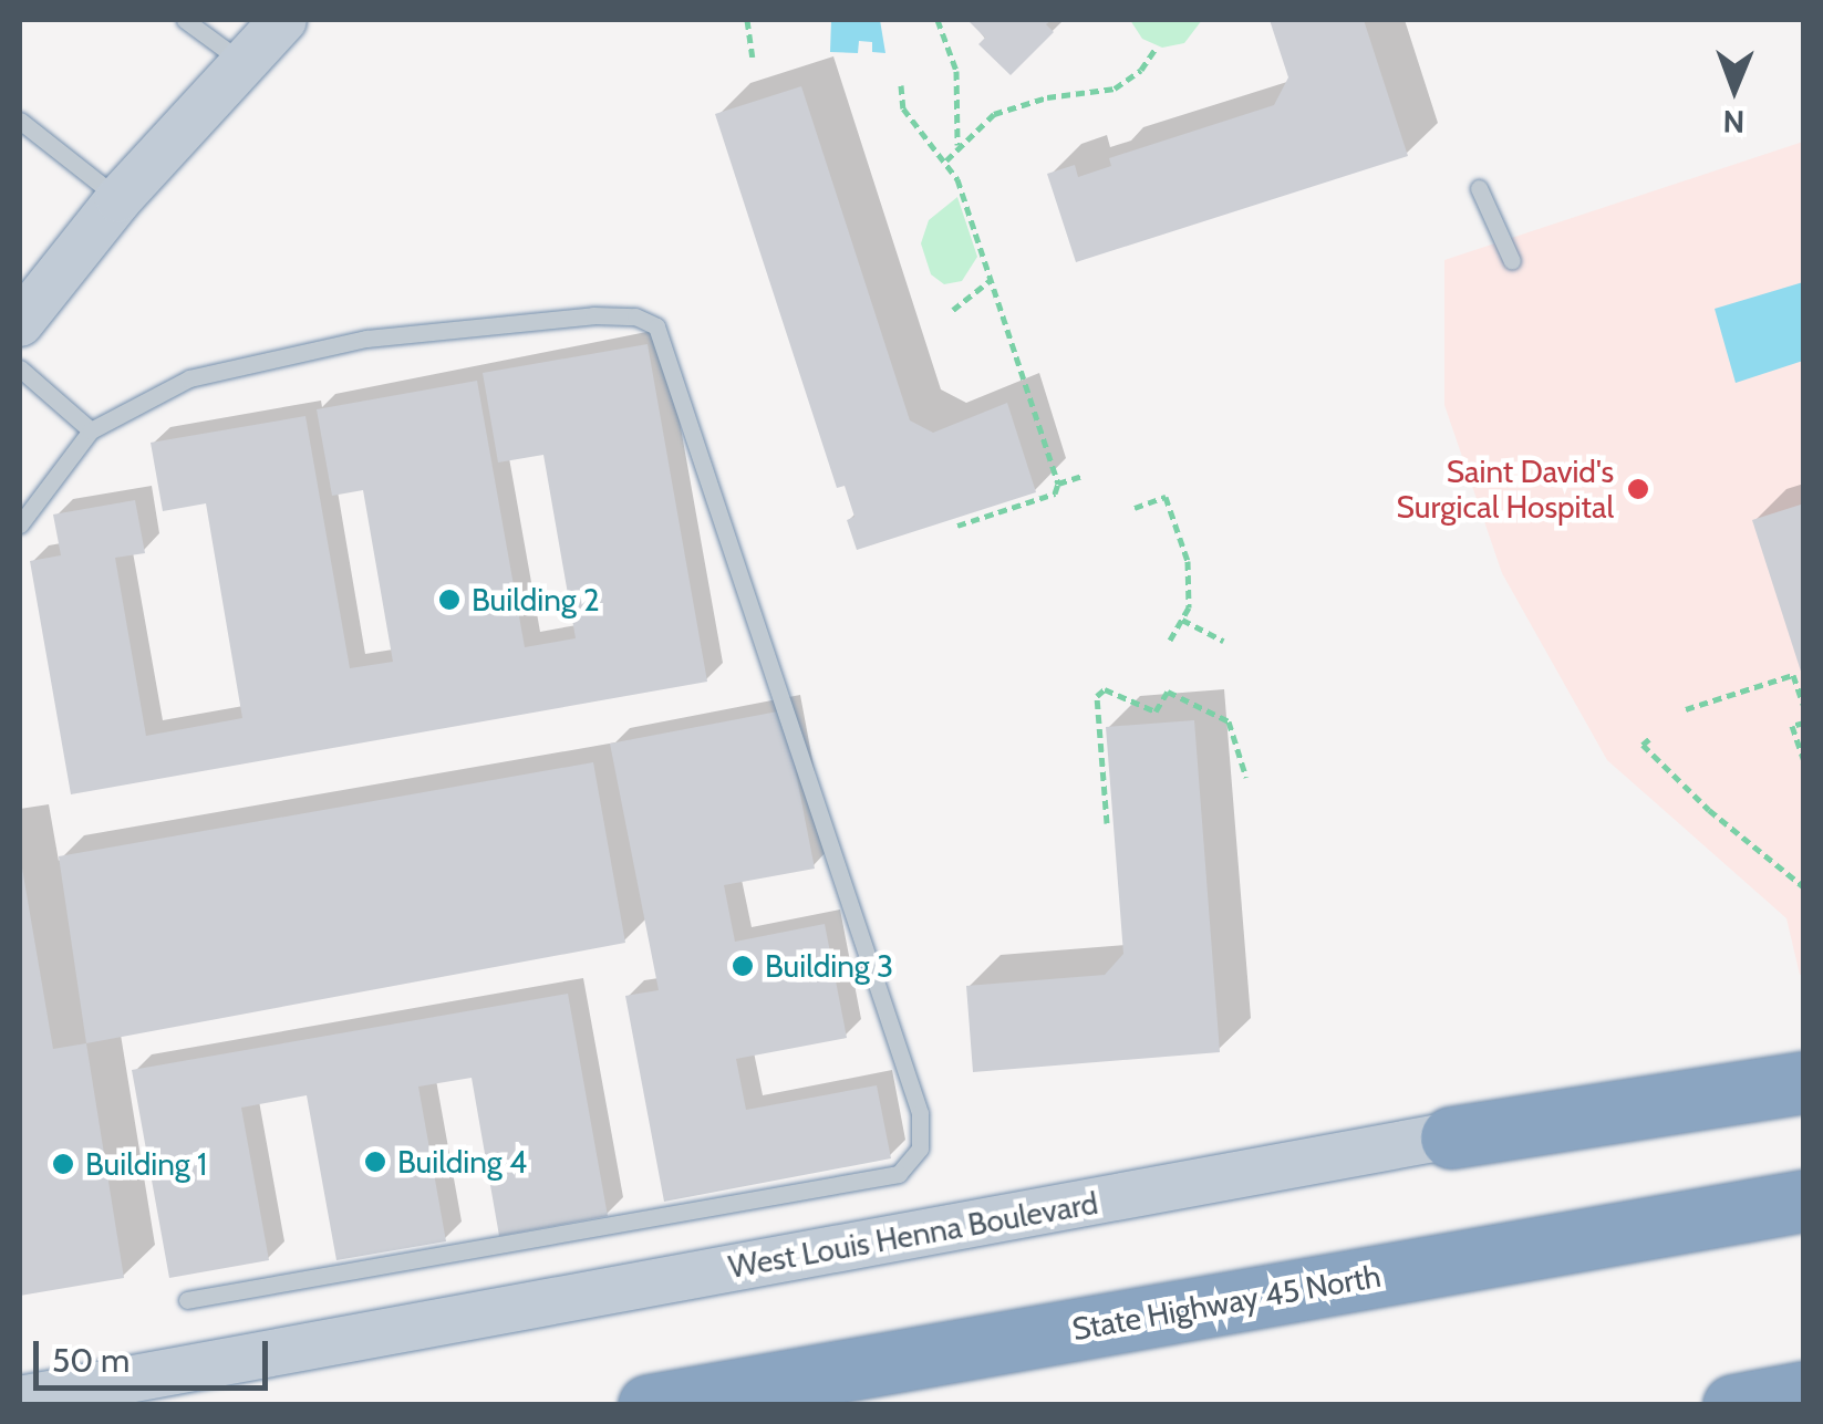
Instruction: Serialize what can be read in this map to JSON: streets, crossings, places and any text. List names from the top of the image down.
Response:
{
  "streets": {
    "highway": ["State Highway 45 North"],
    "main road": ["West Louis Henna Boulevard"]
  },
  "places": [
    "Saint David's Surgical Hospital",
    "Building 2",
    "Building 3",
    "Building 4",
    "Building 1"
  ],
  "scale_bar": "50 m",
  "north": "bottom"
}
